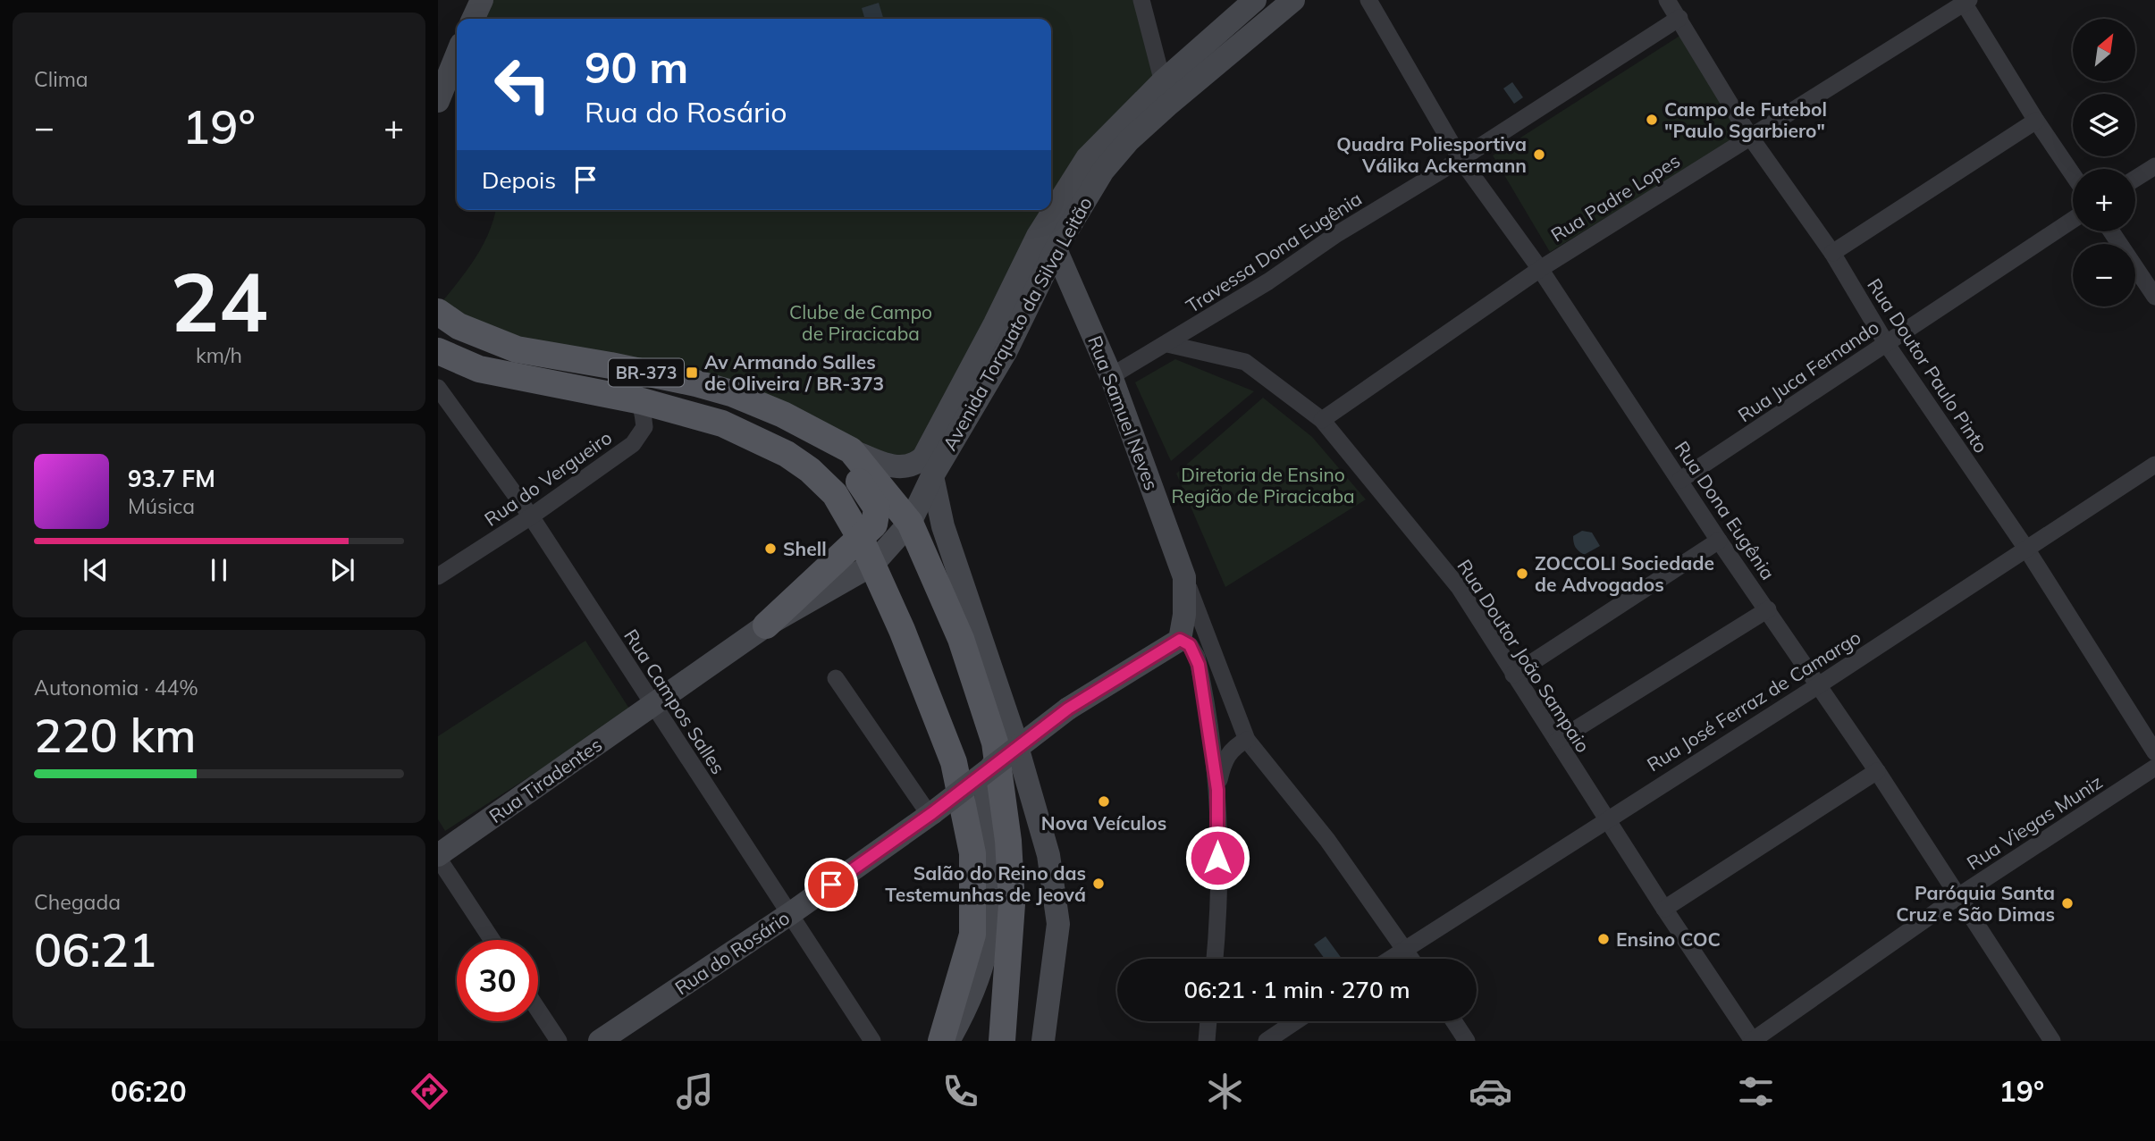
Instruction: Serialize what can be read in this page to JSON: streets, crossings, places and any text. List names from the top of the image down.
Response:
{
  "streets": {
    "main road": ["BR-373"],
    "street": [
      "Rua Padre Lopes",
      "Travessa Dona Eugênia",
      "Avenida Torquato da Silva Leitão",
      "Rua Doutor Paulo Pinto",
      "Rua Juca Fernando",
      "Rua Samuel Neves",
      "Rua do Vergueiro",
      "Rua Dona Eugênia",
      "Rua Doutor João Sampaio",
      "Rua José Ferraz de Camargo",
      "Rua Campos Salles",
      "Rua Tiradentes",
      "Rua Viegas Muniz",
      "Rua do Rosário"
    ]
  },
  "crossings": [
    ["Rua Padre Lopes", "Rua Doutor Paulo Pinto"],
    ["Rua Padre Lopes", "Rua Dona Eugênia"],
    ["Rua Padre Lopes", "Rua Doutor João Sampaio"],
    ["Travessa Dona Eugênia", "Rua Doutor Paulo Pinto"],
    ["Travessa Dona Eugênia", "Rua Samuel Neves"],
    ["Travessa Dona Eugênia", "Rua Dona Eugênia"],
    ["Travessa Dona Eugênia", "Rua Doutor João Sampaio"],
    ["Avenida Torquato da Silva Leitão", "BR-373"],
    ["Avenida Torquato da Silva Leitão", "Rua Samuel Neves"],
    ["Avenida Torquato da Silva Leitão", "Rua Campos Salles"],
    ["Avenida Torquato da Silva Leitão", "Rua Tiradentes"],
    ["Rua Doutor Paulo Pinto", "Rua Juca Fernando"],
    ["Rua Doutor Paulo Pinto", "Rua José Ferraz de Camargo"],
    ["Rua Juca Fernando", "Rua Dona Eugênia"],
    ["Rua Samuel Neves", "Rua José Ferraz de Camargo"],
    ["Rua do Vergueiro", "Rua Campos Salles"],
    ["Rua Dona Eugênia", "Rua José Ferraz de Camargo"],
    ["Rua Dona Eugênia", "Rua Viegas Muniz"],
    ["Rua Doutor João Sampaio", "Rua José Ferraz de Camargo"],
    ["Rua Doutor João Sampaio", "Rua Viegas Muniz"],
    ["Rua Campos Salles", "Rua Tiradentes"],
    ["Rua Campos Salles", "Rua do Rosário"]
  ],
  "parks": ["Clube de Campo de Piracicaba", "Diretoria de Ensino Região de Piracicaba"],
  "places": {
    "other": [
      "Campo de Futebol \"Paulo Sgarbiero\"",
      "Quadra Poliesportiva Válika Ackermann",
      "Shell",
      "ZOCCOLI Sociedade de Advogados",
      "Nova Veículos",
      "Salão do Reino das Testemunhas de Jeová",
      "Paróquia Santa Cruz e São Dimas",
      "Ensino COC"
    ],
    "transit": ["Av Armando Salles de Oliveira / BR-373"]
  },
  "north": "top right",
  "page": {
    "tile": [
      "Clima",
      ["24", "km/h"],
      ["Autonomia · 44%", "220 km"],
      ["Chegada", "06:21"]
    ],
    "map_buttons": ["+", "−"],
    "turn": ["90 m", "Rua do Rosário"],
    "heat": ["−", "19°", "+"],
    "then": "Depois",
    "song": ["93.7 FM", "Música"],
    "limit": "30",
    "trip": "06:21 · 1 min · 270 m",
    "tabs": ["06:20", "19°"]
  }
}
